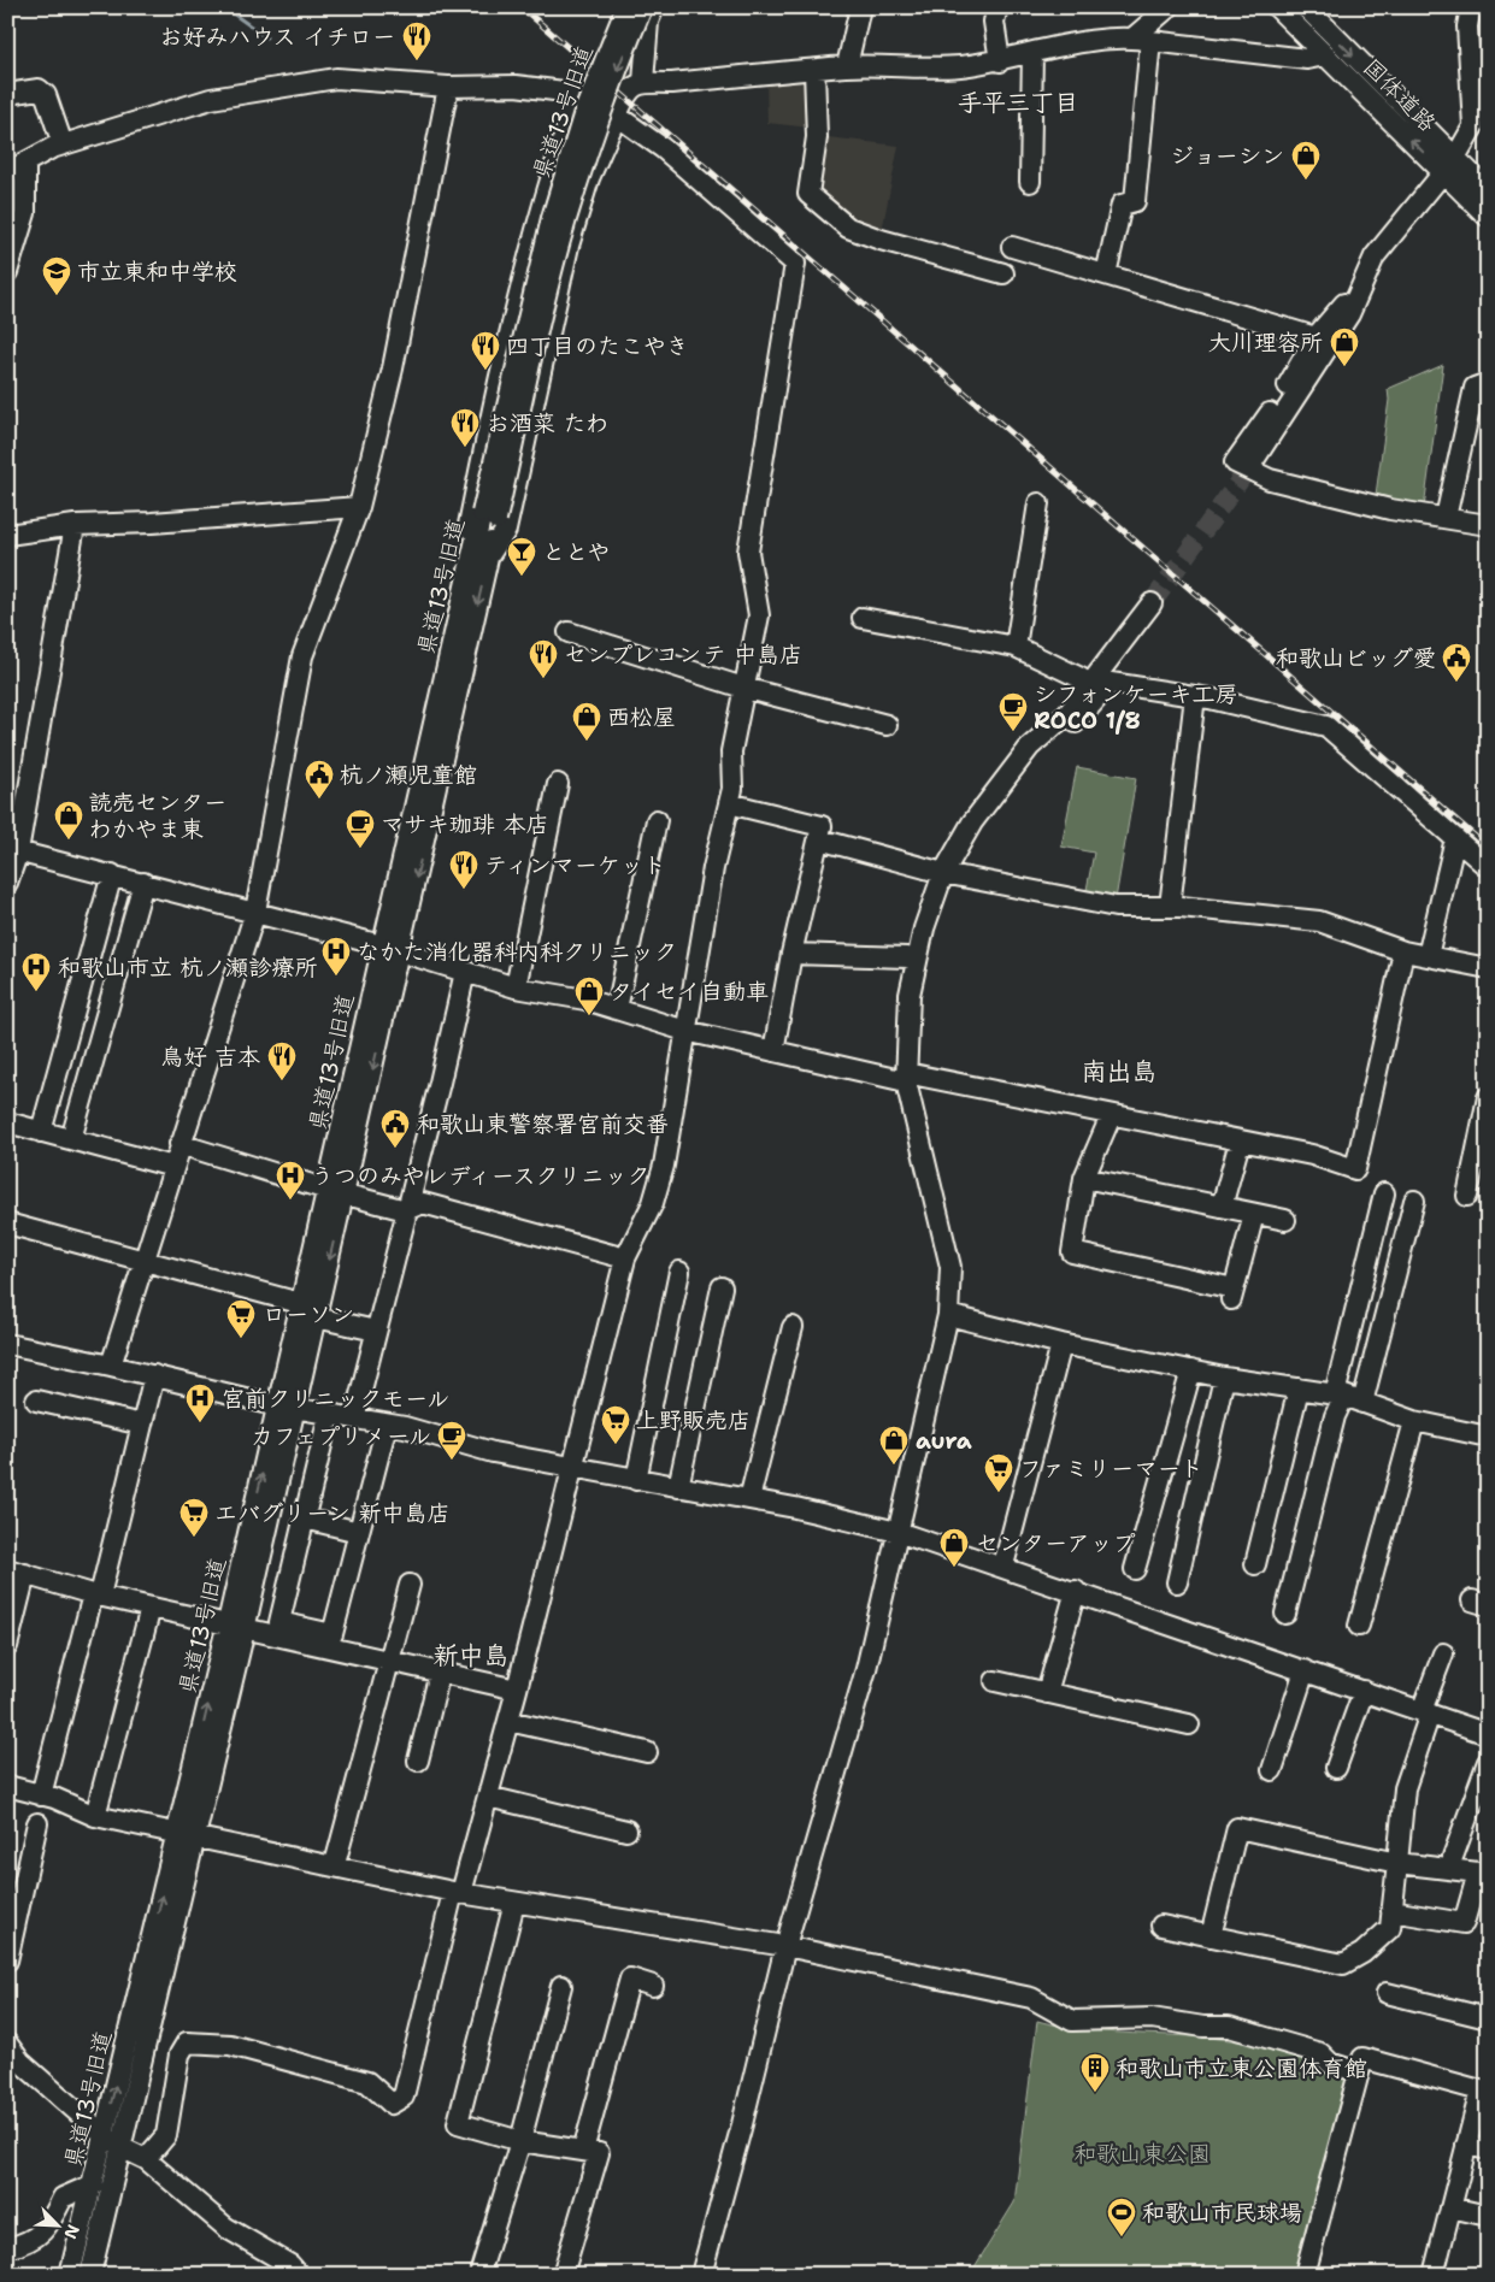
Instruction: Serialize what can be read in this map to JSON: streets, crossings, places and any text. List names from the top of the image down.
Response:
{
  "streets": {
    "street": ["国体道路", "県道13号旧道"]
  },
  "districts": ["手平三丁目", "南出島", "新中島"],
  "parks": ["和歌山東公園"],
  "places": {
    "restaurant": [
      "お好みハウス イチロー",
      "四丁目のたこやき",
      "お酒菜 たわ",
      "センプレコンテ 中島店",
      "ティンマーケット",
      "鳥好 吉本"
    ],
    "shop": [
      "ジョーシン",
      "大川理容所",
      "西松屋",
      "読売センター わかやま東",
      "タイセイ自動車",
      "aura",
      "センターアップ"
    ],
    "school or university": ["市立東和中学校"],
    "bar": ["ととや"],
    "public building": ["和歌山ビッグ愛", "杭ノ瀬児童館", "和歌山東警察署宮前交番"],
    "cafe": ["シフォンケーキ工房 ROCO 1/8", "マサキ珈琲 本店", "カフェプリメール"],
    "hospital": [
      "なかた消化器科内科クリニック",
      "和歌山市立 杭ノ瀬診療所",
      "うつのみやレディースクリニック",
      "宮前クリニックモール"
    ],
    "supermarket": [
      "ローソン",
      "上野販売店",
      "ファミリーマート",
      "エバグリーン 新中島店"
    ],
    "building": ["和歌山市立東公園体育館"],
    "sports": ["和歌山市民球場"]
  },
  "north": "bottom right"
}
